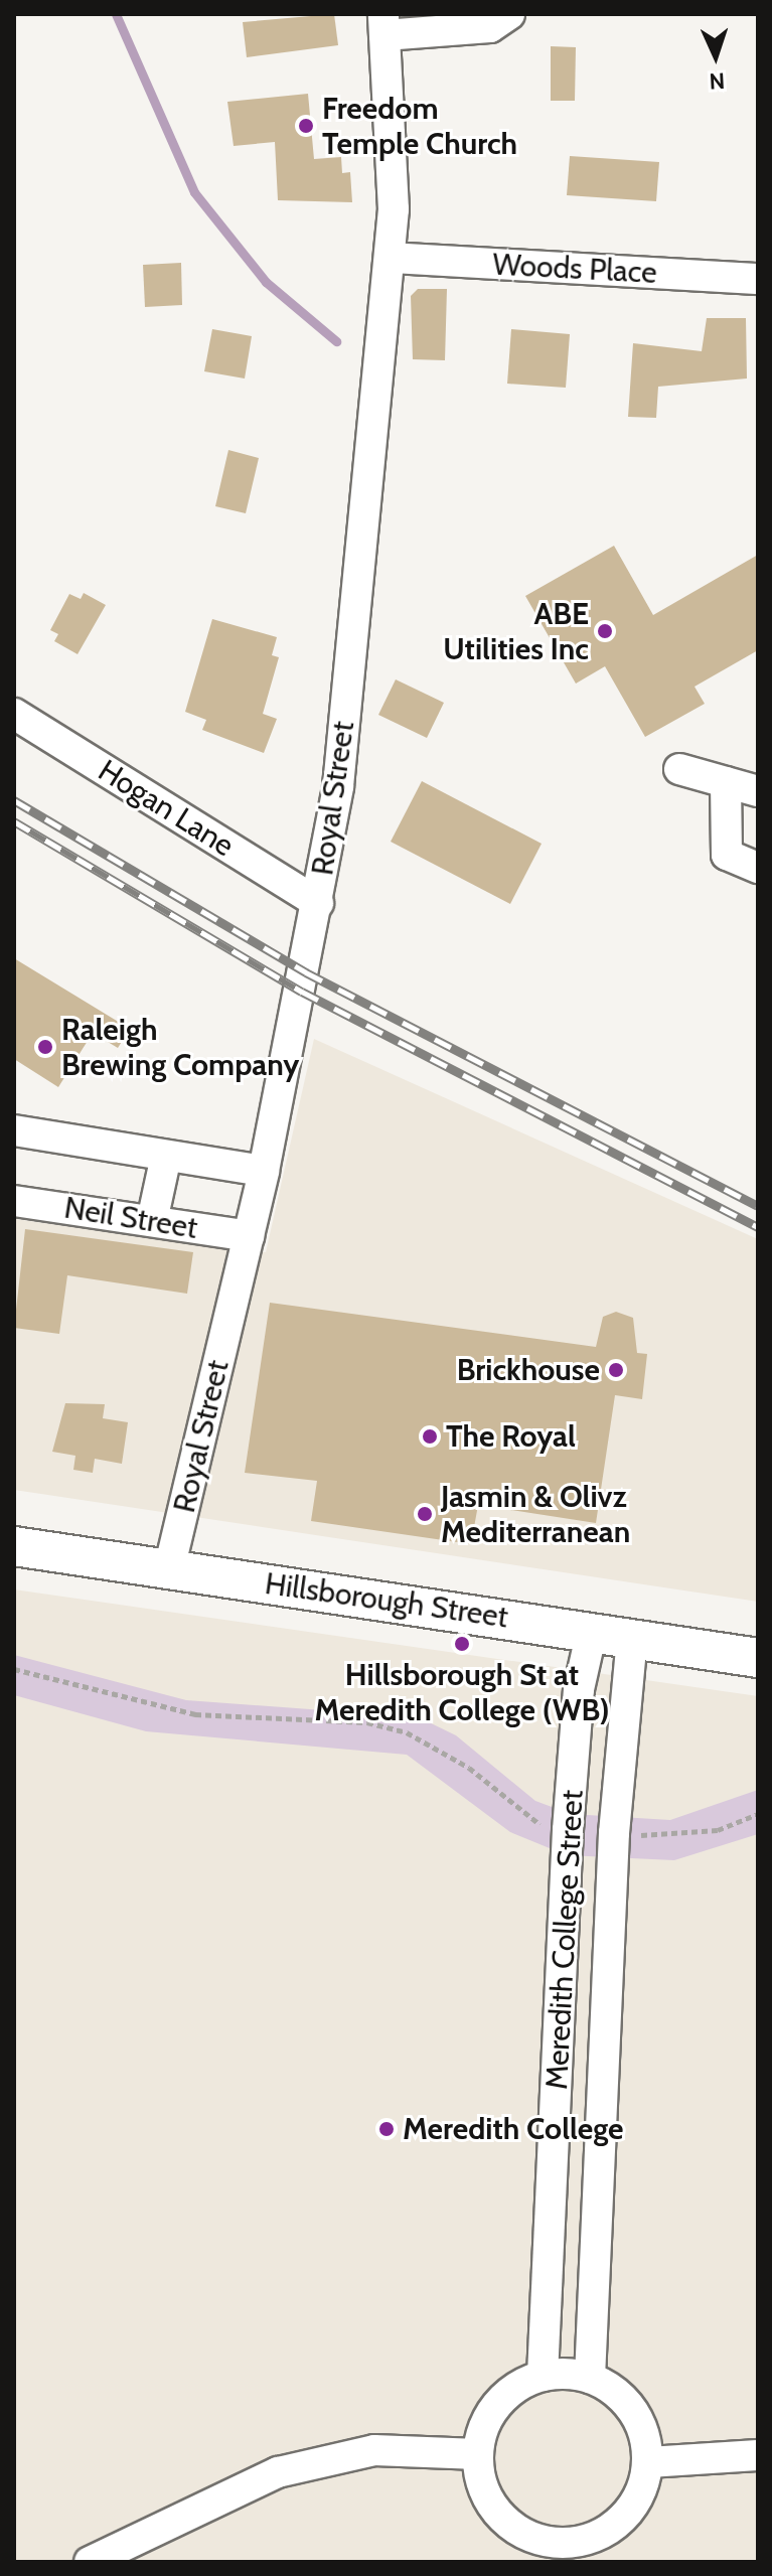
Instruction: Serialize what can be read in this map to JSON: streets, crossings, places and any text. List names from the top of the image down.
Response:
{
  "streets": {
    "main road": ["Hillsborough Street"],
    "street": [
      "Woods Place",
      "Royal Street",
      "Hogan Lane",
      "Neil Street",
      "Meredith College Street"
    ]
  },
  "crossings": [
    ["Woods Place", "Royal Street"],
    ["Royal Street", "Hogan Lane"],
    ["Royal Street", "Neil Street"],
    ["Royal Street", "Hillsborough Street"],
    ["Hillsborough Street", "Meredith College Street"]
  ],
  "places": [
    "Freedom Temple Church",
    "ABE Utilities Inc",
    "Raleigh Brewing Company",
    "Brickhouse",
    "The Royal",
    "Jasmin & Olivz Mediterranean",
    "Hillsborough St at Meredith College (WB)",
    "Meredith College"
  ],
  "north": "bottom"
}
